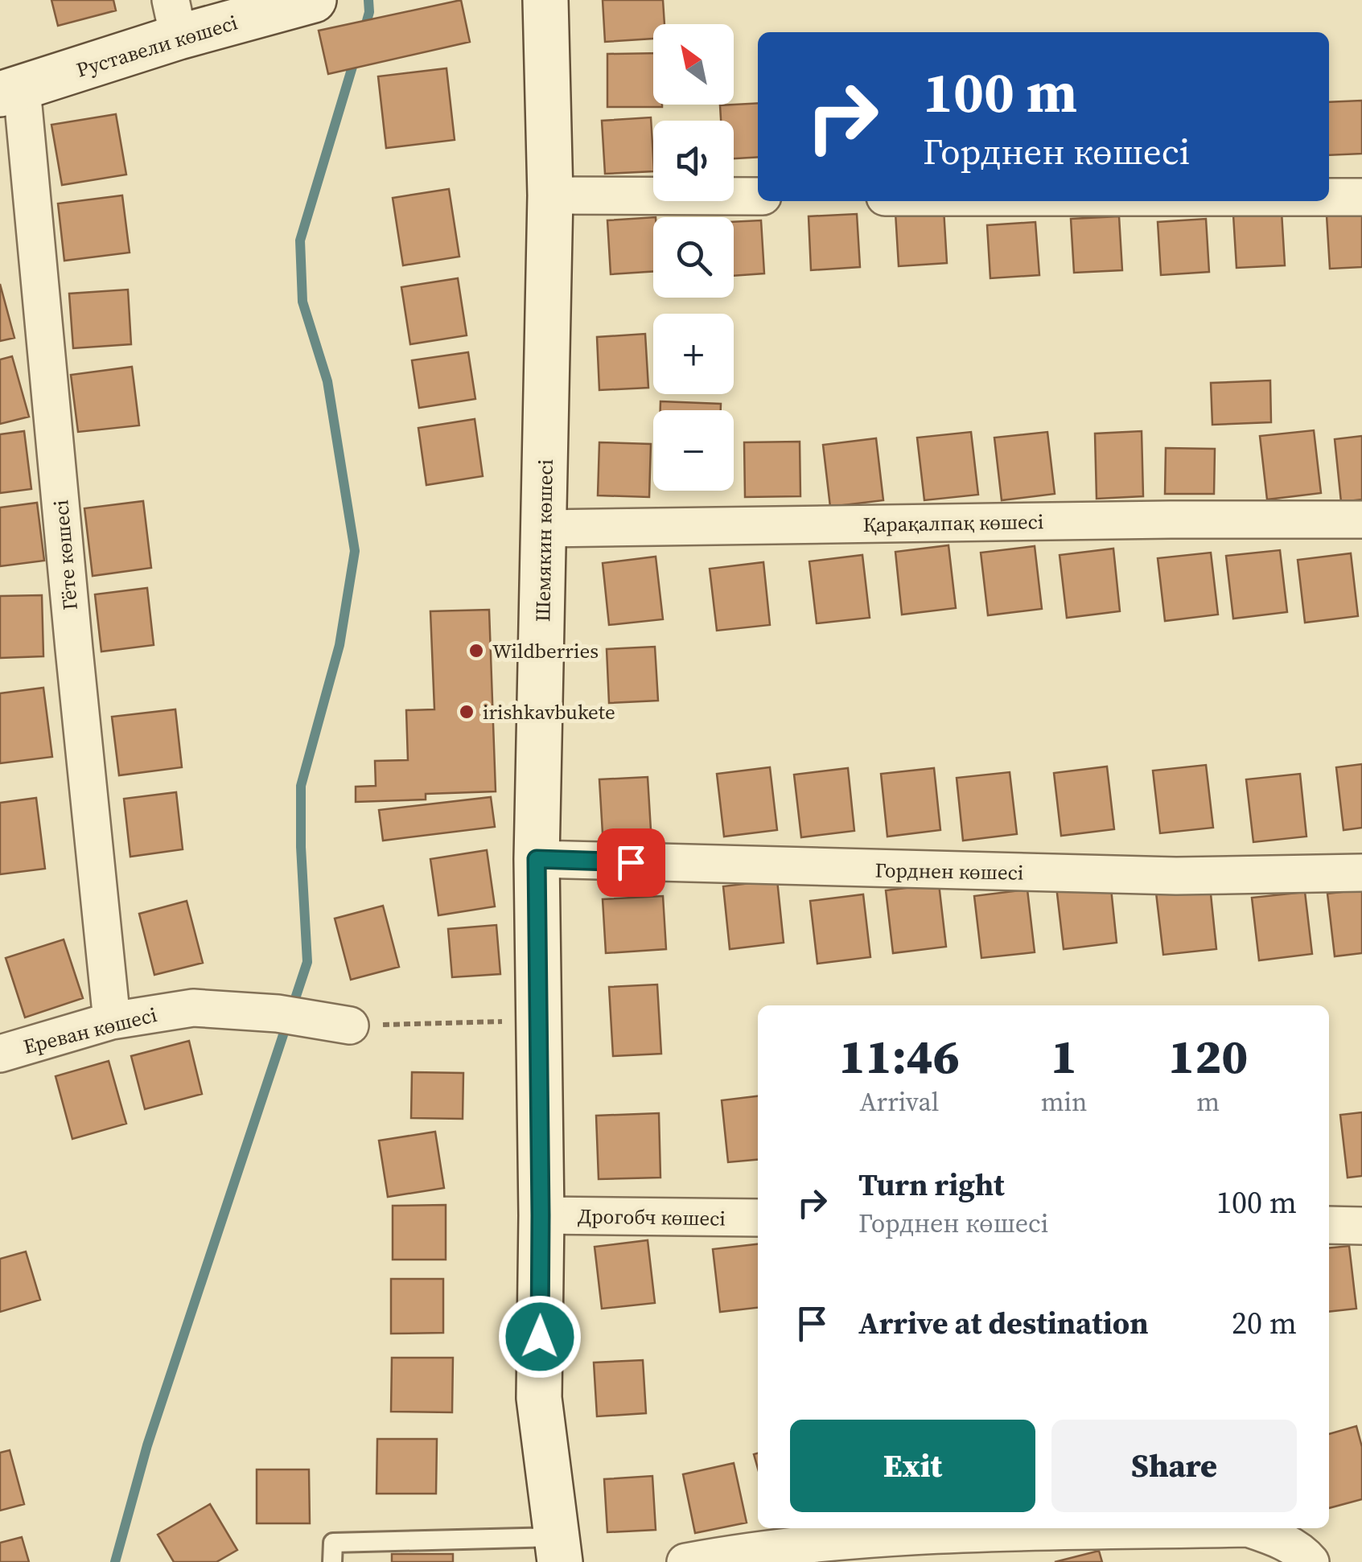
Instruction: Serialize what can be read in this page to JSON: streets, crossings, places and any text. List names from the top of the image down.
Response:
{
  "streets": {
    "main road": ["Руставели көшесі", "Шемякин көшесі"],
    "street": [
      "Қарақалпақ көшесі",
      "Гёте көшесі",
      "Горднен көшесі",
      "Ереван көшесі",
      "Дрогобч көшесі"
    ]
  },
  "crossings": [
    ["Руставели көшесі", "Гёте көшесі"],
    ["Қарақалпақ көшесі", "Шемякин көшесі"],
    ["Шемякин көшесі", "Горднен көшесі"],
    ["Шемякин көшесі", "Дрогобч көшесі"],
    ["Гёте көшесі", "Ереван көшесі"]
  ],
  "places": ["Wildberries", "irishkavbukete"],
  "north": "top left",
  "page": {
    "map_buttons": ["+", "−"],
    "turn": ["100 m", "Горднен көшесі"],
    "eta": [
      "11:46",
      "Arrival",
      "1",
      "min",
      "120",
      "m"
    ],
    "list": [
      {
        "name": "Turn right",
        "note": "Горднен көшесі",
        "value": "100 m"
      },
      {
        "name": "Arrive at destination",
        "value": "20 m"
      }
    ],
    "buttons": ["Exit", "Share"]
  }
}
